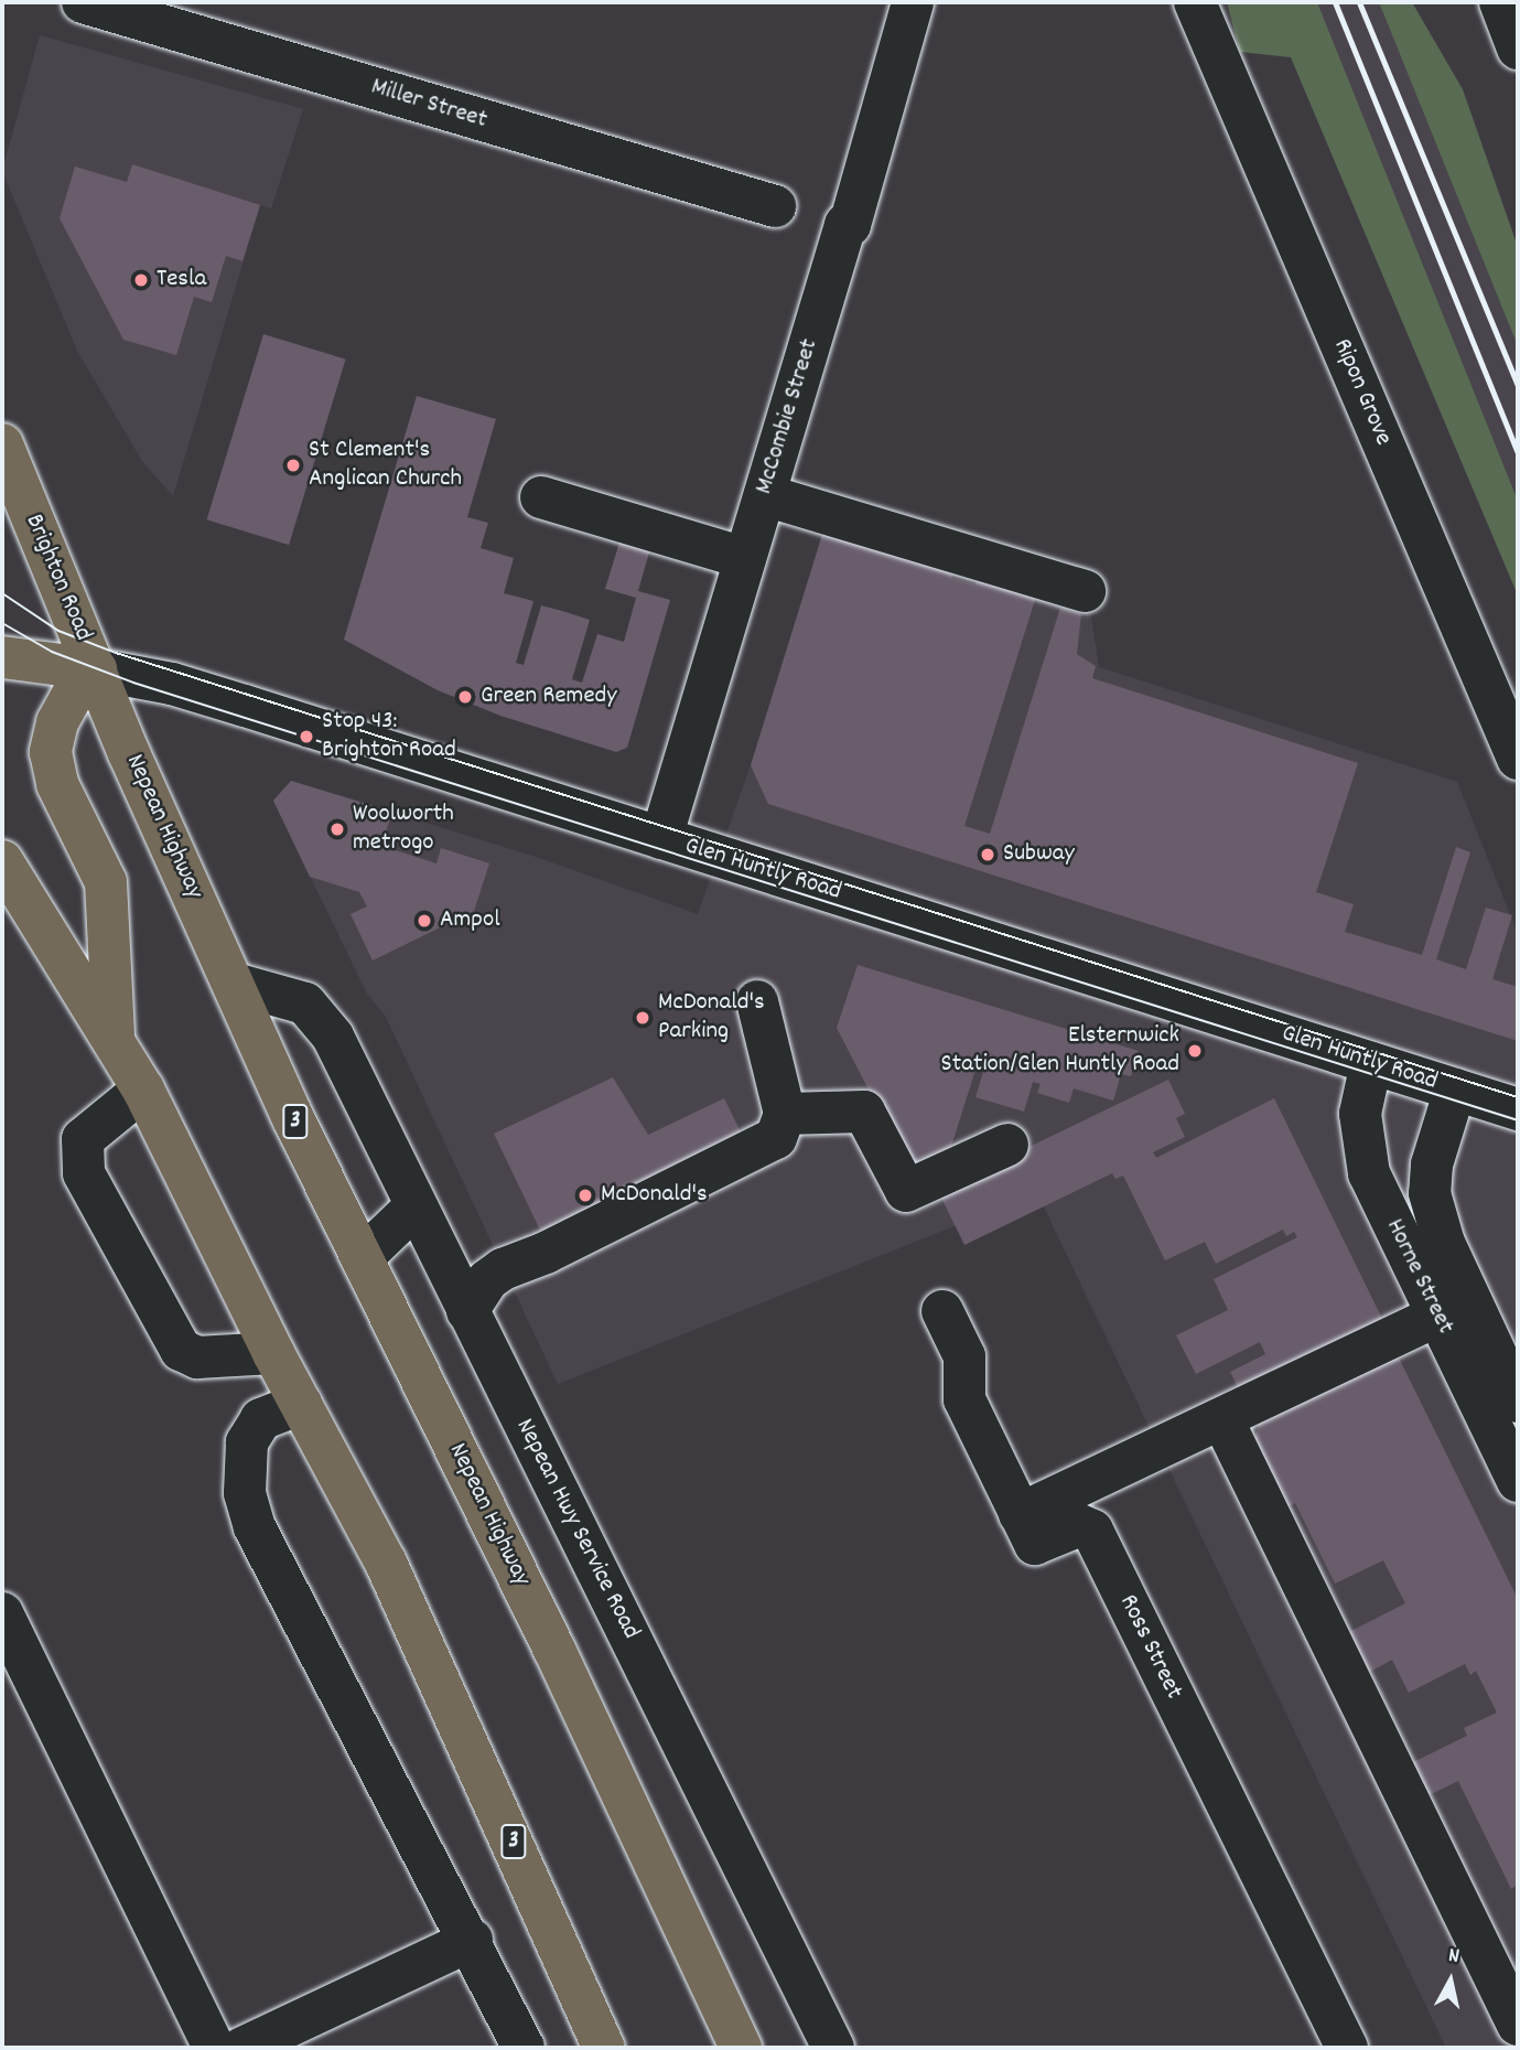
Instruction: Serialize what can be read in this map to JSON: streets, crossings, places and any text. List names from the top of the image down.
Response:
{
  "streets": {
    "main road": [
      "Brighton Road",
      "Nepean Highway",
      "Glen Huntly Road",
      "3"
    ],
    "street": [
      "Miller Street",
      "Ripon Grove",
      "McCombie Street",
      "Horne Street",
      "Nepean Hwy Service Road",
      "Ross Street"
    ]
  },
  "crossings": [
    ["McCombie Street", "Glen Huntly Road"],
    ["Brighton Road", "Nepean Highway"],
    ["Brighton Road", "Glen Huntly Road"],
    ["Nepean Highway", "Glen Huntly Road"],
    ["Nepean Highway", "Nepean Hwy Service Road"],
    ["Glen Huntly Road", "Horne Street"]
  ],
  "places": [
    "Tesla",
    "St Clement's Anglican Church",
    "Green Remedy",
    "Stop 43: Brighton Road",
    "Woolworth metrogo",
    "Subway",
    "Ampol",
    "McDonald's Parking",
    "Elsternwick Station/Glen Huntly Road",
    "McDonald's"
  ],
  "north": "top"
}
